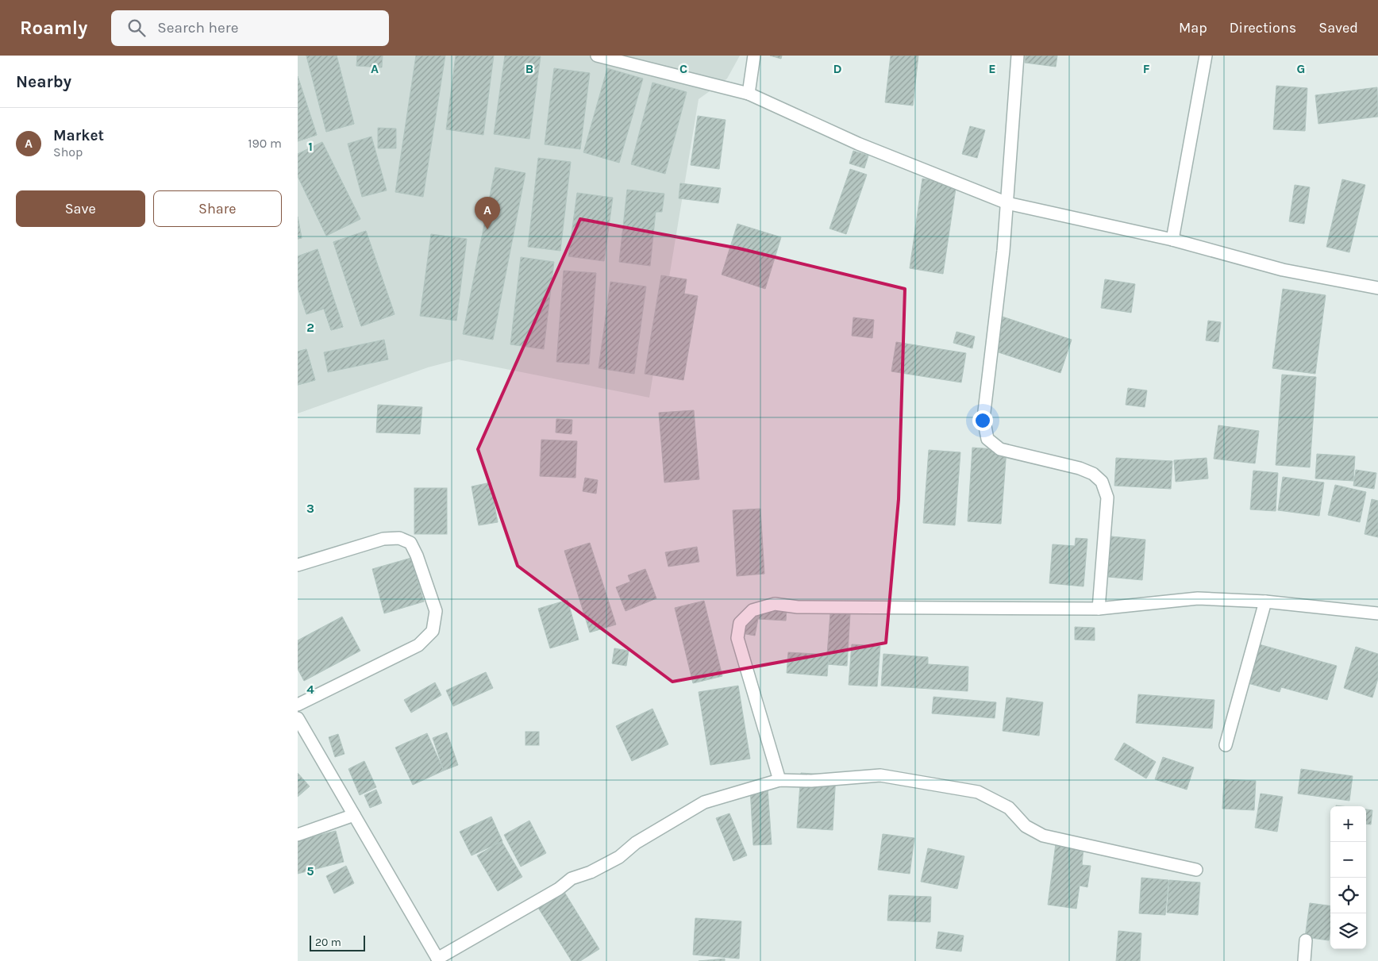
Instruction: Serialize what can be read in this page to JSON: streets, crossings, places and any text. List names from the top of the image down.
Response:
{
  "scale_bar": "20 m",
  "page": {
    "header": "Roamly",
    "search": "Search here",
    "nav": ["Map", "Directions", "Saved"],
    "heading": "Nearby",
    "list": [
      {
        "mark": "A",
        "name": "Market",
        "note": "Shop",
        "value": "190 m"
      }
    ],
    "buttons": ["Save", "Share"],
    "pins": "A",
    "map_buttons": ["+", "−"],
    "scale": "20 m"
  },
  "grid": {
    "columns": [
      "A",
      "B",
      "C",
      "D",
      "E",
      "F",
      "G"
    ],
    "rows": [
      "1",
      "2",
      "3",
      "4",
      "5"
    ]
  }
}
